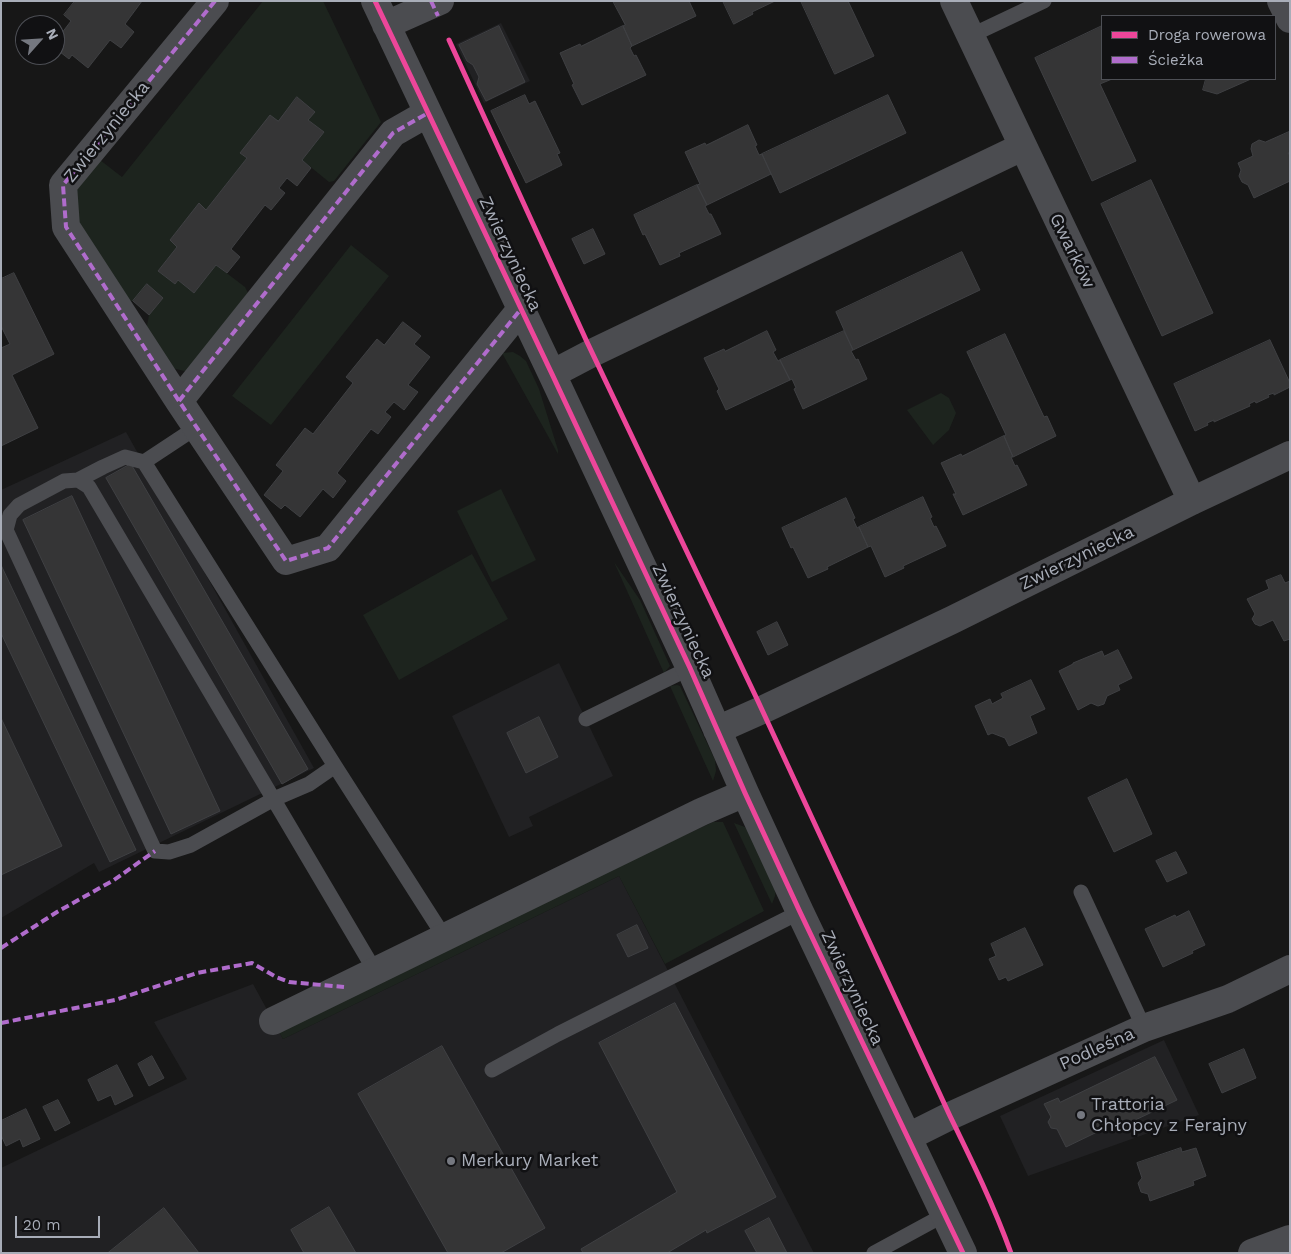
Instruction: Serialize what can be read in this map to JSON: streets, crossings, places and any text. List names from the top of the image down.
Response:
{
  "streets": {
    "street": ["Zwierzyniecka", "Gwarków", "Podleśna"]
  },
  "crossings": [
    ["Zwierzyniecka", "Gwarków"],
    ["Zwierzyniecka", "Podleśna"]
  ],
  "places": ["Trattoria Chłopcy z Ferajny", "Merkury Market"],
  "legend": ["Droga rowerowa", "Ścieżka"],
  "scale_bar": "20 m",
  "north": "top right"
}
